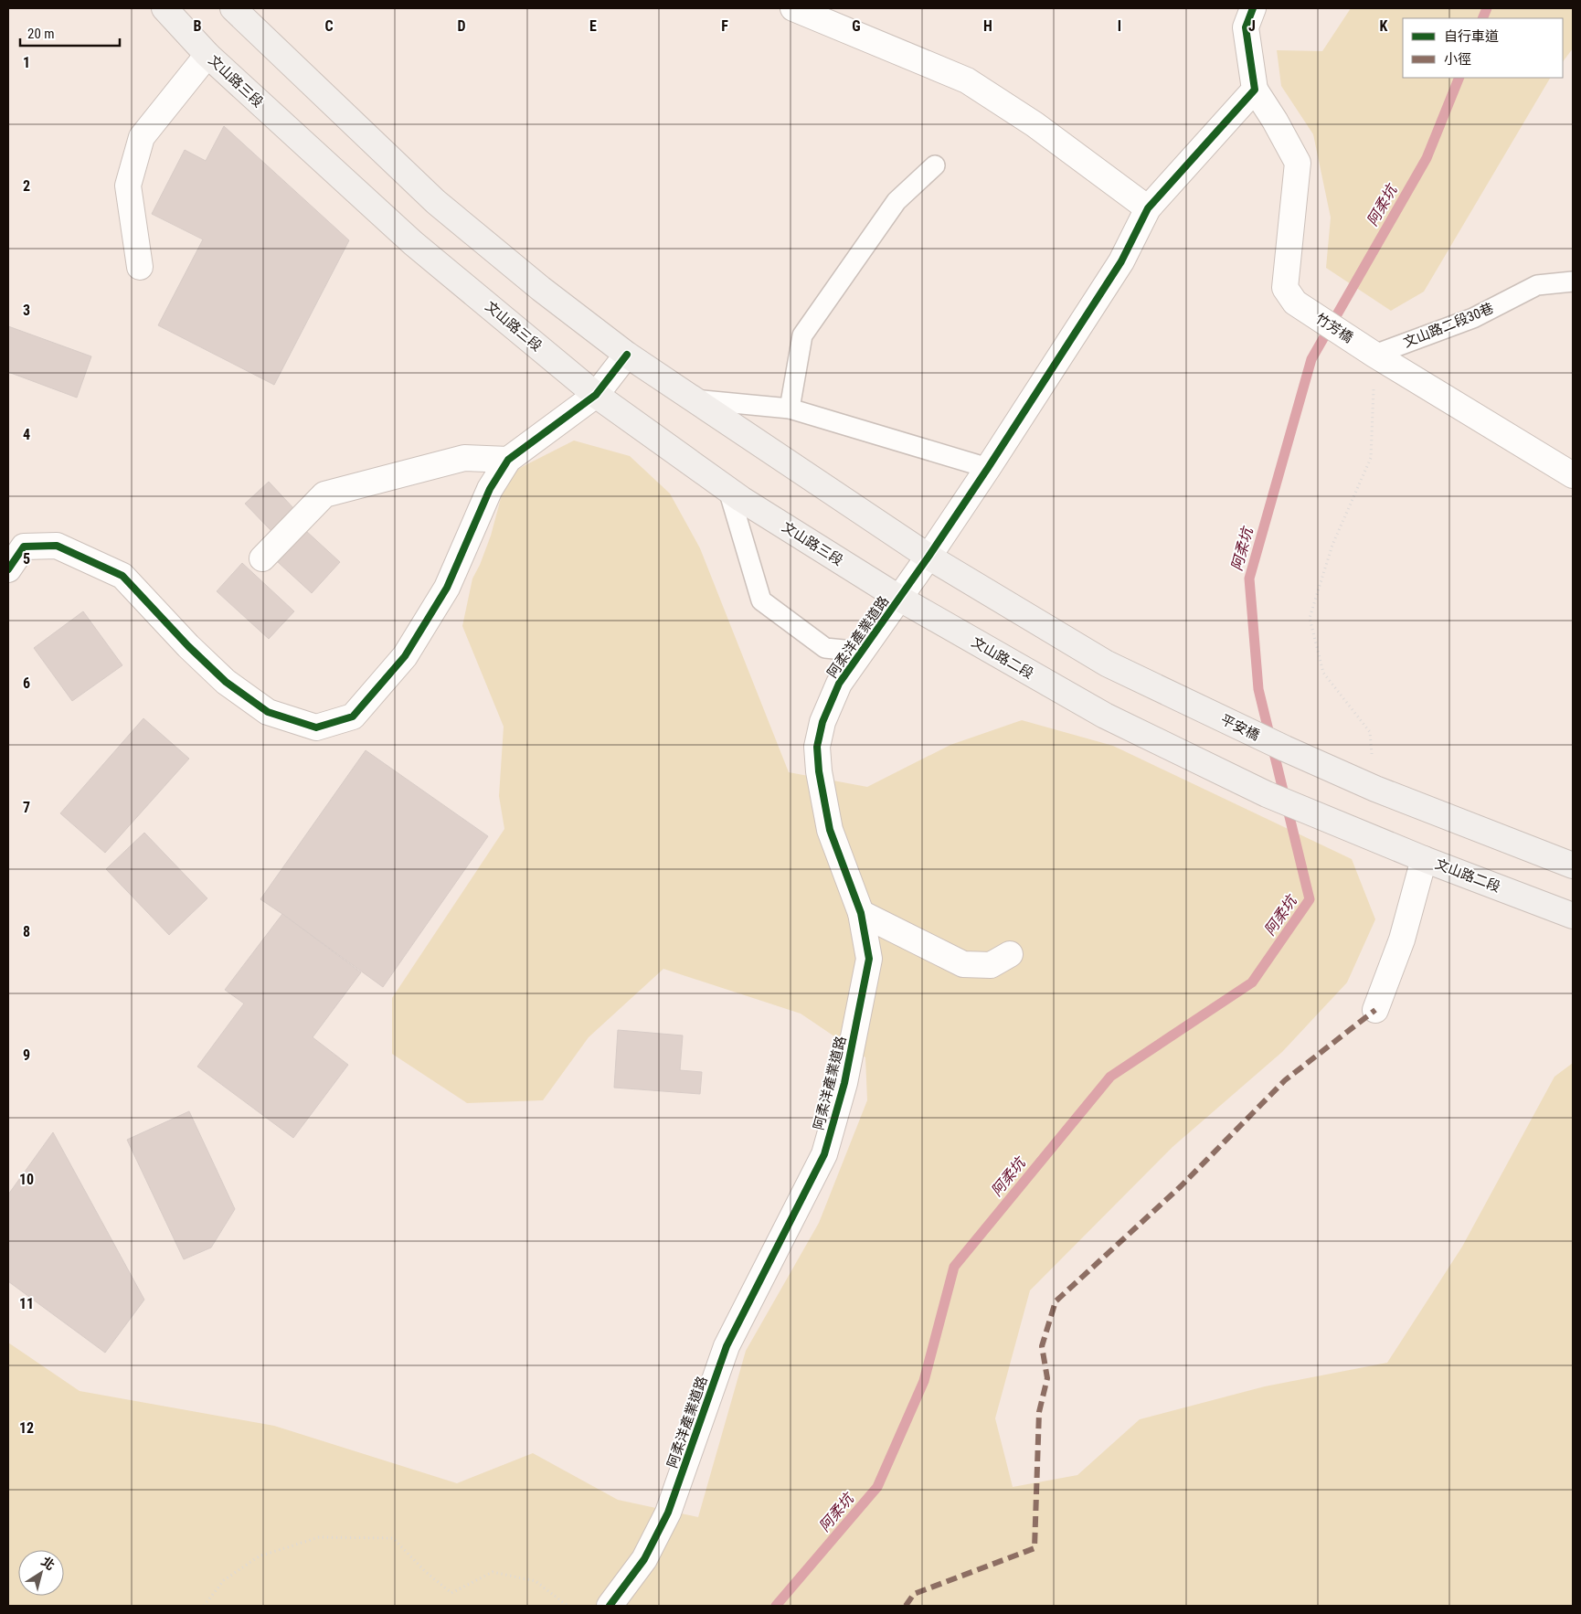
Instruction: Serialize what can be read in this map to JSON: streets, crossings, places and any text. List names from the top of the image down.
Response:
{
  "streets": {
    "main road": ["文山路三段", "文山路二段", "平安橋"],
    "street": ["竹芳橋", "阿柔洋產業道路"],
    "lane": ["文山路二段30巷"]
  },
  "crossings": [
    ["文山路三段", "阿柔洋產業道路"],
    ["文山路三段", "文山路二段"],
    ["文山路二段30巷", "竹芳橋"],
    ["竹芳橋", "阿柔洋產業道路"],
    ["阿柔洋產業道路", "文山路二段"],
    ["阿柔洋產業道路", "平安橋"]
  ],
  "water": ["阿柔坑"],
  "legend": ["自行車道", "小徑"],
  "scale_bar": "20 m",
  "north": "top right",
  "grid": {
    "columns": [
      "B",
      "C",
      "D",
      "E",
      "F",
      "G",
      "H",
      "I",
      "J",
      "K"
    ],
    "rows": [
      "1",
      "2",
      "3",
      "4",
      "5",
      "6",
      "7",
      "8",
      "9",
      "10",
      "11",
      "12"
    ]
  }
}
